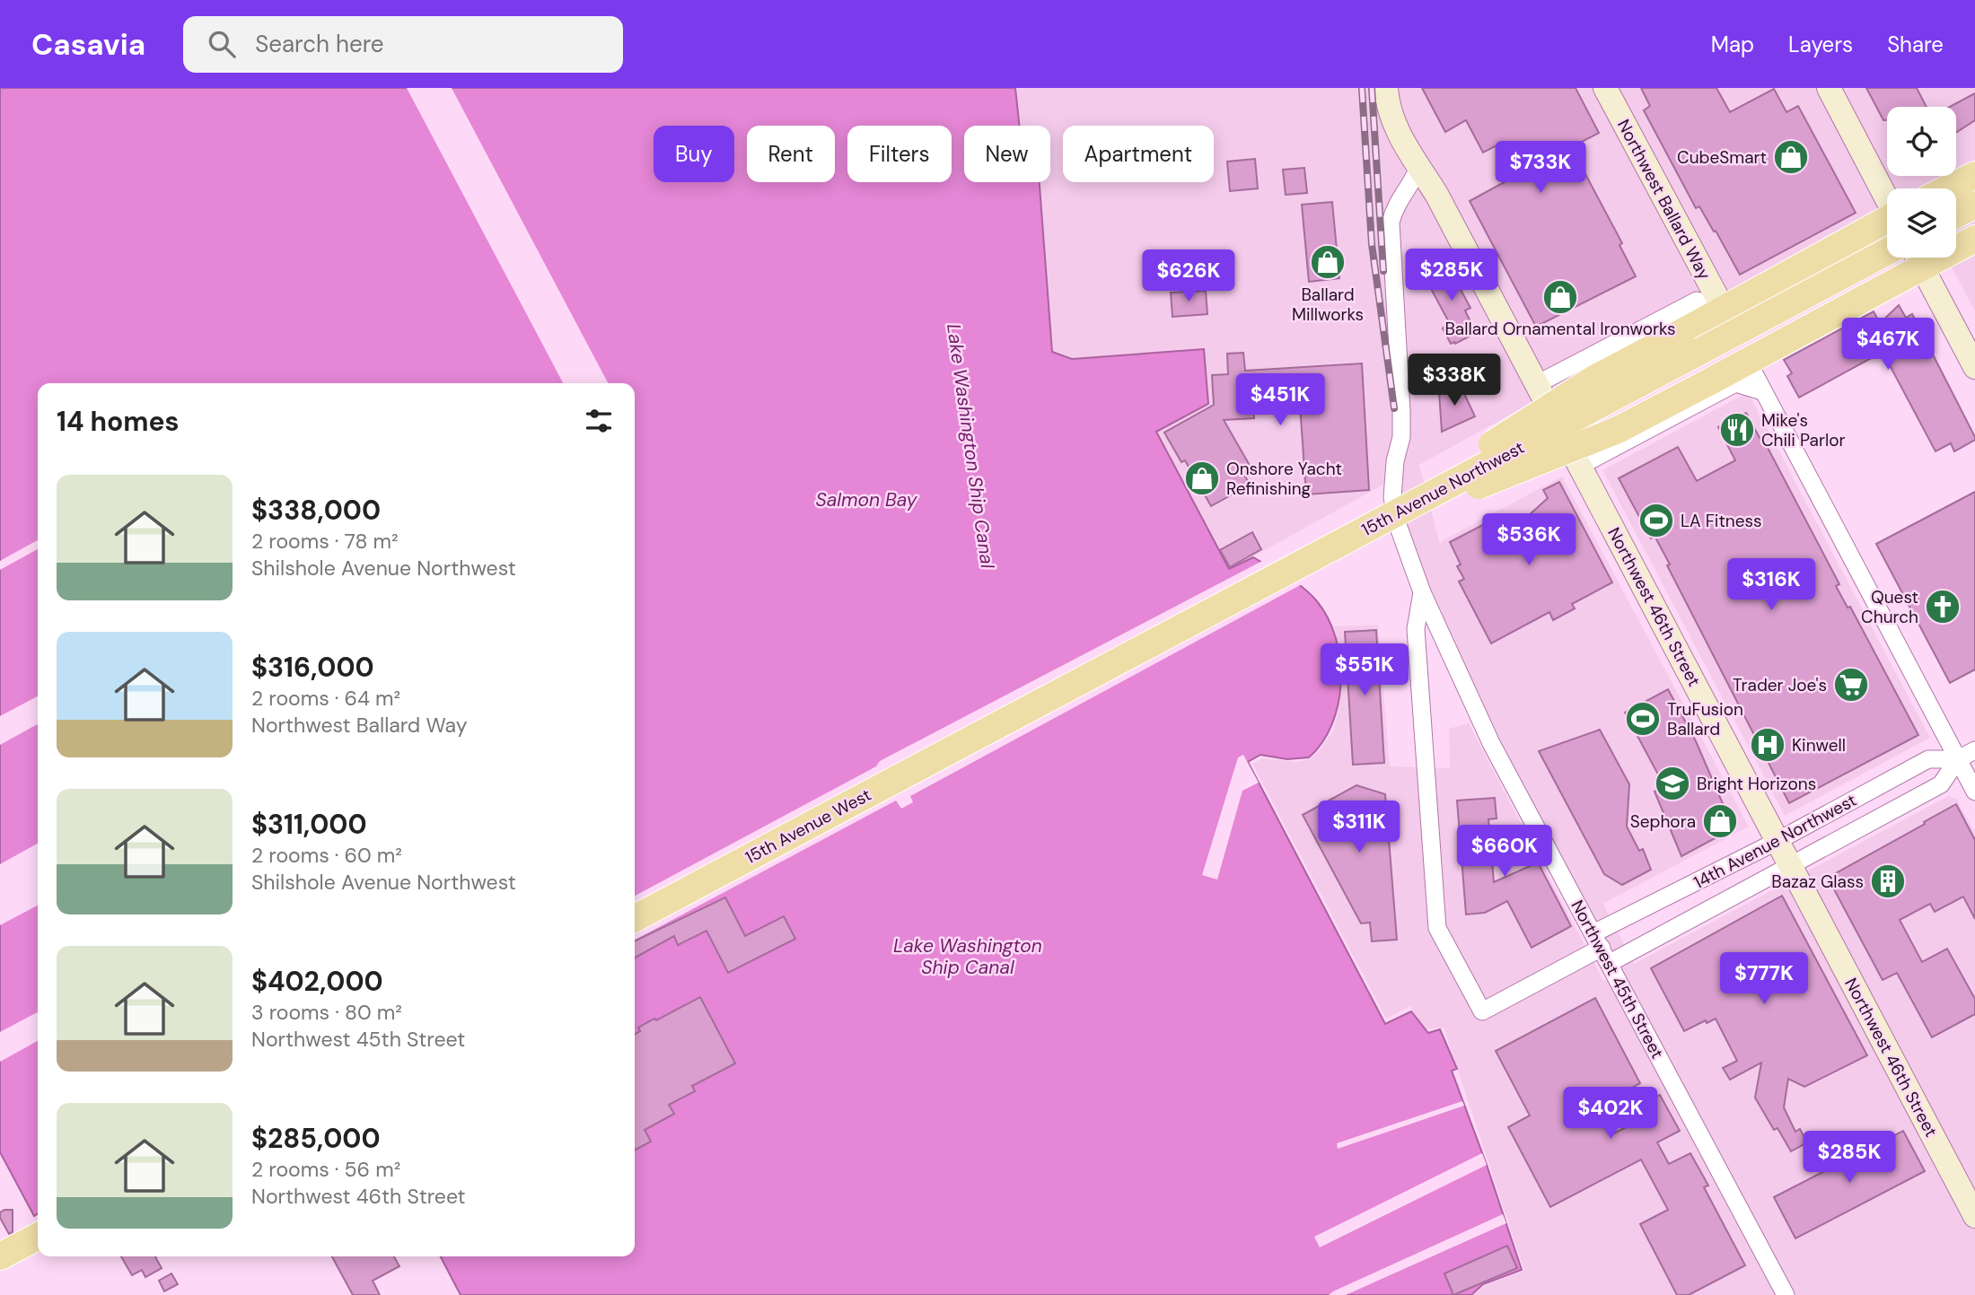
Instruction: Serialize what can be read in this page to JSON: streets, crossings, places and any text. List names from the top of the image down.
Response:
{
  "streets": {
    "main road": ["15th Avenue Northwest", "15th Avenue West"],
    "street": [
      "Northwest Ballard Way",
      "Northwest 46th Street",
      "14th Avenue Northwest",
      "Northwest 45th Street"
    ]
  },
  "crossings": [
    ["15th Avenue Northwest", "15th Avenue West"],
    ["Northwest 46th Street", "14th Avenue Northwest"],
    ["Northwest 46th Street", "Northwest 45th Street"],
    ["14th Avenue Northwest", "Northwest 45th Street"]
  ],
  "water": ["Lake Washington Ship Canal", "Salmon Bay"],
  "places": {
    "shop": [
      "CubeSmart",
      "Ballard Millworks",
      "Ballard Ornamental Ironworks",
      "Onshore Yacht Refinishing",
      "Sephora"
    ],
    "restaurant": ["Mike's Chili Parlor"],
    "sports": ["LA Fitness", "TruFusion Ballard"],
    "church": ["Quest Church"],
    "supermarket": ["Trader Joe's"],
    "hospital": ["Kinwell"],
    "school or university": ["Bright Horizons"],
    "building": ["Bazaz Glass"]
  },
  "page": {
    "header": "Casavia",
    "search": "Search here",
    "nav": ["Map", "Layers", "Share"],
    "chip": [
      "Buy",
      "Rent",
      "Filters",
      "New",
      "Apartment"
    ],
    "price": [
      "$733K",
      "$285K",
      "$626K",
      "$467K",
      "$338K",
      "$451K",
      "$536K",
      "$316K",
      "$551K",
      "$311K",
      "$660K",
      "$777K",
      "$402K",
      "$285K"
    ],
    "heading": "14 homes",
    "list": [
      {
        "name": "$338,000",
        "note": "2 rooms · 78 m² · Shilshole Avenue Northwest"
      },
      {
        "name": "$316,000",
        "note": "2 rooms · 64 m² · Northwest Ballard Way"
      },
      {
        "name": "$311,000",
        "note": "2 rooms · 60 m² · Shilshole Avenue Northwest"
      },
      {
        "name": "$402,000",
        "note": "3 rooms · 80 m² · Northwest 45th Street"
      },
      {
        "name": "$285,000",
        "note": "2 rooms · 56 m² · Northwest 46th Street"
      }
    ]
  }
}
